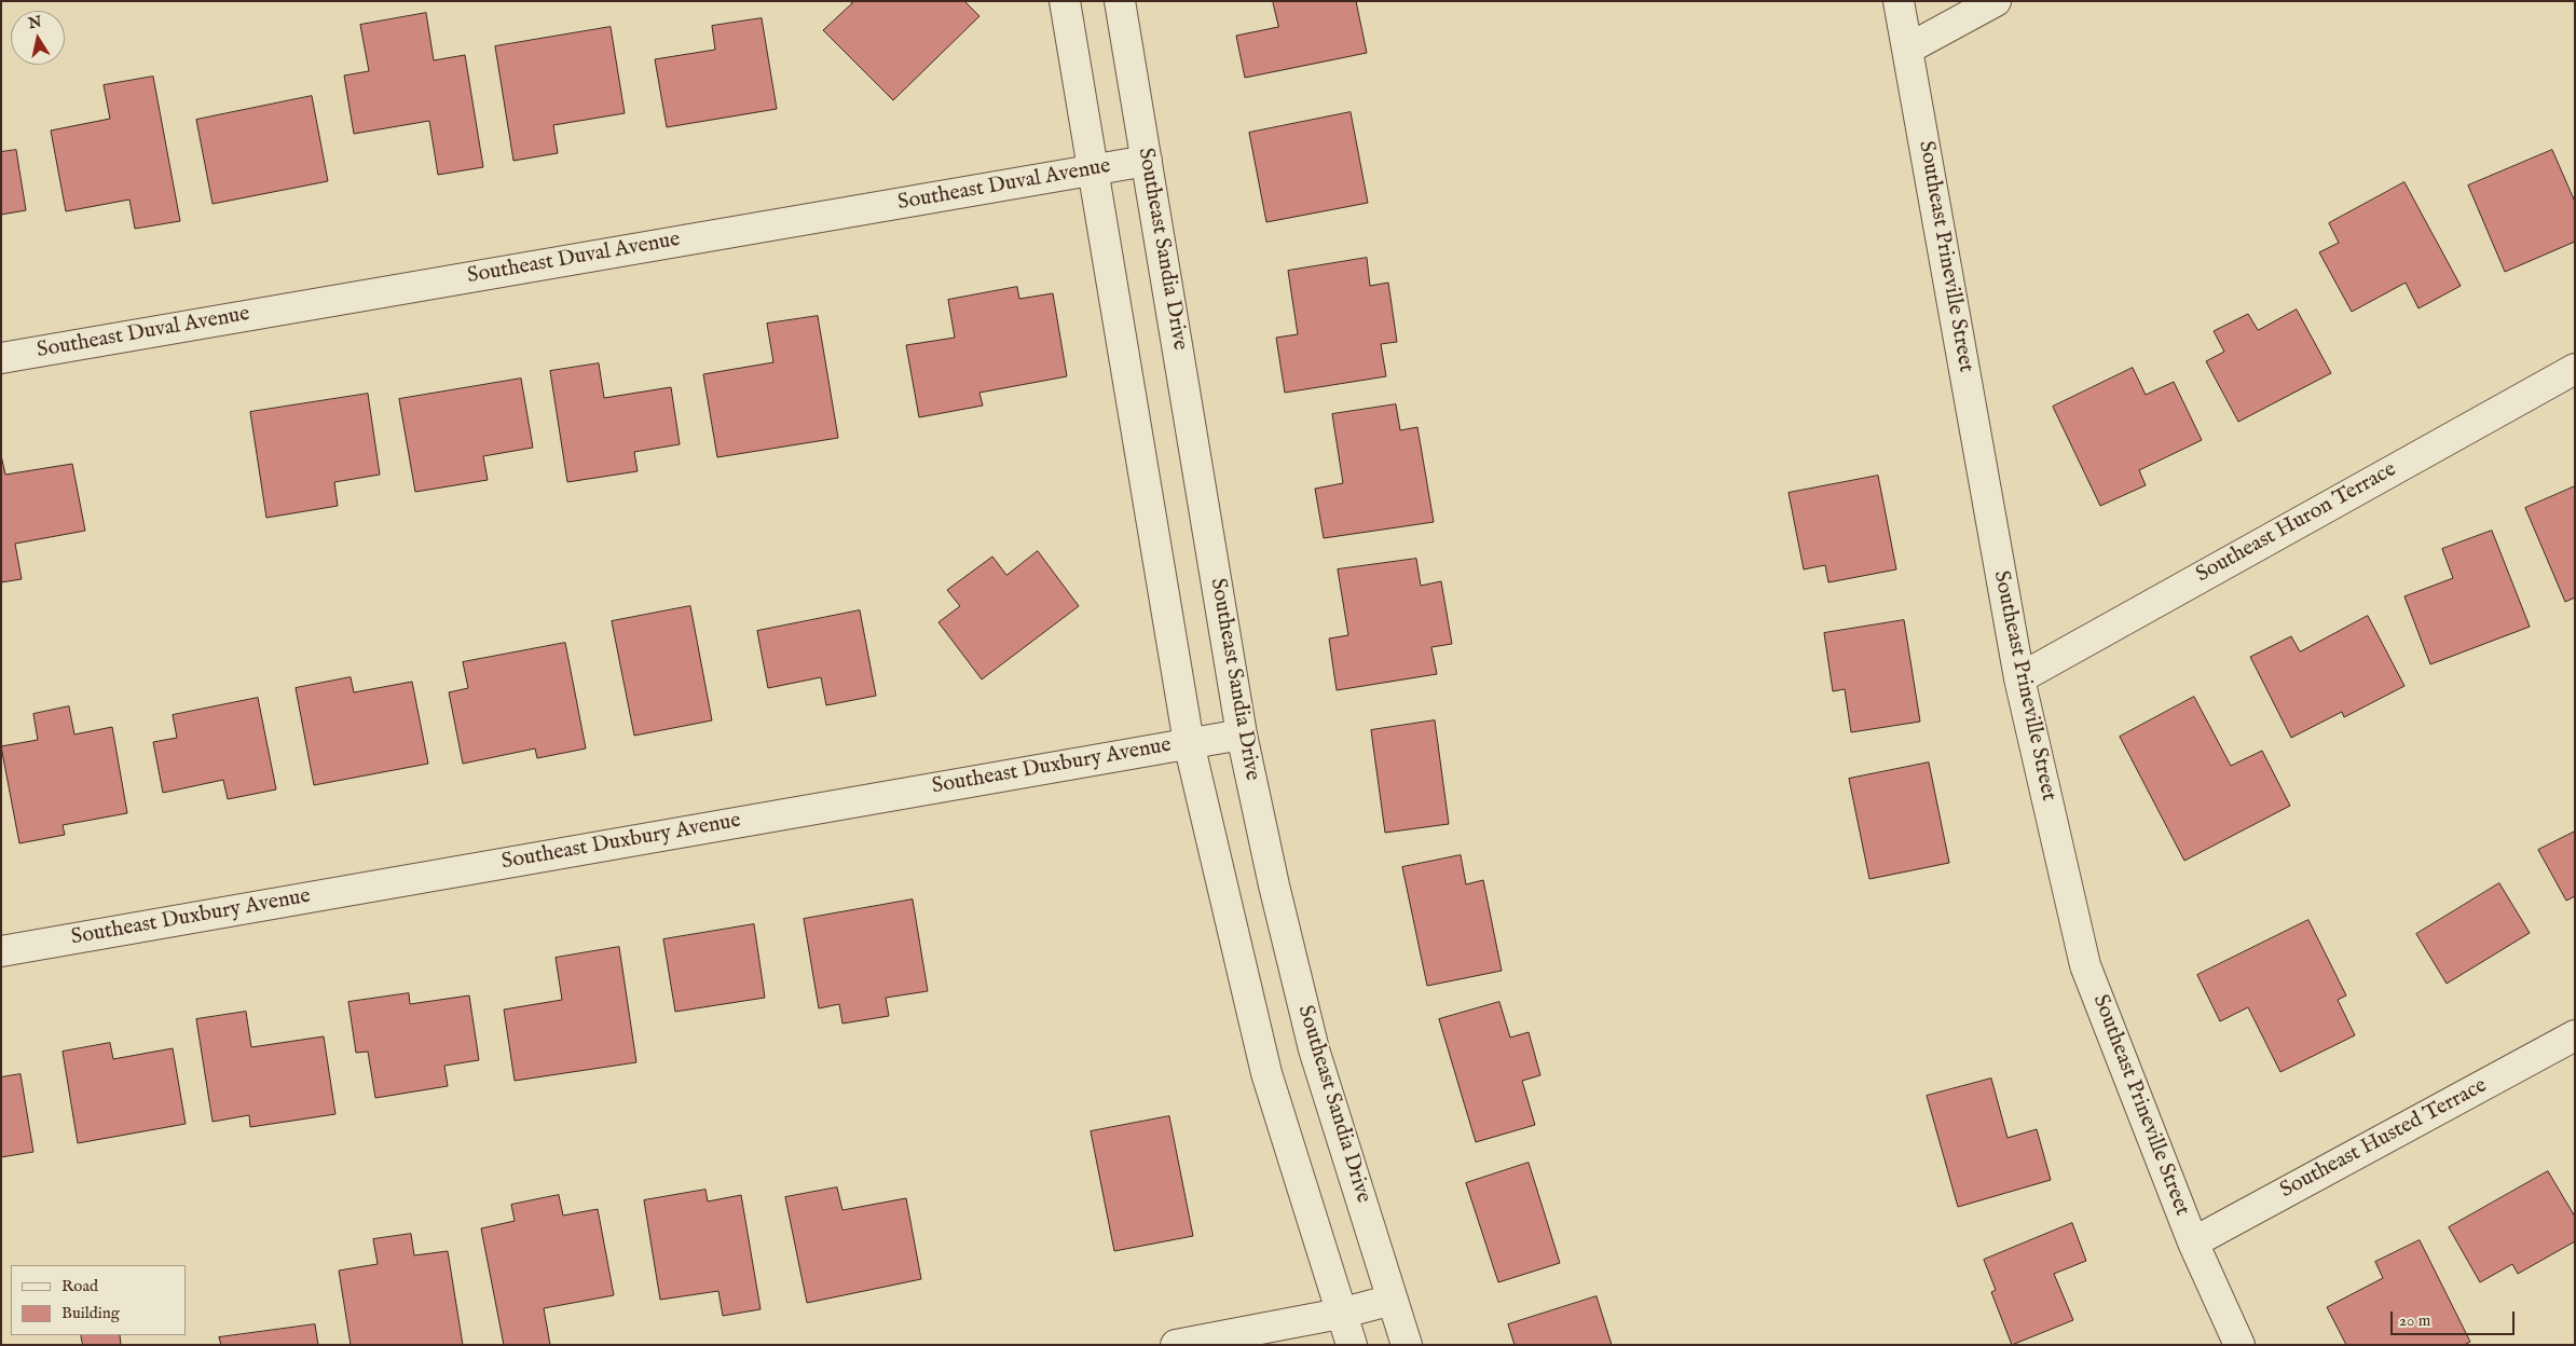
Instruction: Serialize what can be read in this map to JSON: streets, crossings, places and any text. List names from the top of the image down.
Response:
{
  "streets": {
    "street": [
      "Southeast Duval Avenue",
      "Southeast Sandia Drive",
      "Southeast Prineville Street",
      "Southeast Huron Terrace",
      "Southeast Duxbury Avenue",
      "Southeast Husted Terrace"
    ]
  },
  "crossings": [
    ["Southeast Duval Avenue", "Southeast Sandia Drive"],
    ["Southeast Sandia Drive", "Southeast Duxbury Avenue"],
    ["Southeast Prineville Street", "Southeast Huron Terrace"],
    ["Southeast Prineville Street", "Southeast Husted Terrace"]
  ],
  "legend": ["Road", "Building"],
  "scale_bar": "20 m",
  "north": "top"
}
